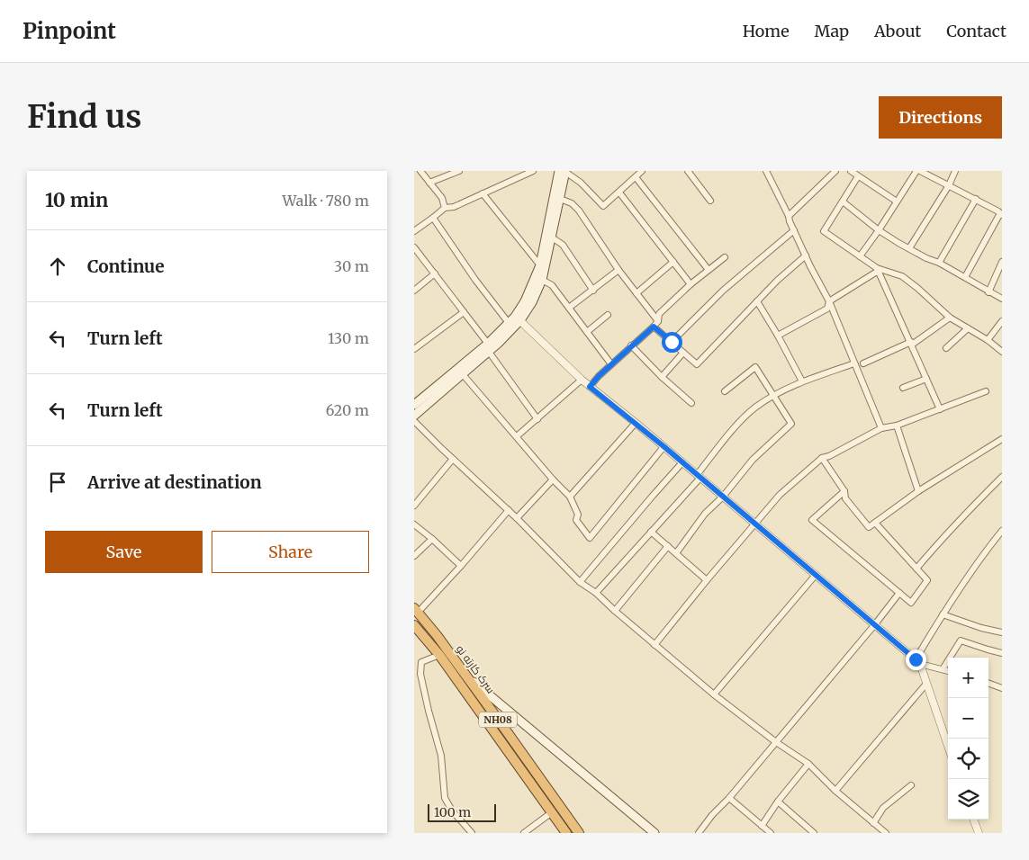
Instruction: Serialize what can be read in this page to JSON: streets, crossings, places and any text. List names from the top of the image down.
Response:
{
  "streets": {
    "highway": ["سرک کارته نو", "NH08"]
  },
  "scale_bar": "100 m",
  "page": {
    "header": "Pinpoint",
    "nav": [
      "Home",
      "Map",
      "About",
      "Contact"
    ],
    "buttons": [
      "Directions",
      ["Save", "Share"]
    ],
    "title": "Find us",
    "heading": ["10 min", "Walk · 780 m"],
    "list": [
      ["Continue", "30 m"],
      ["Turn left", "130 m"],
      ["Turn left", "620 m"],
      "Arrive at destination"
    ],
    "map_buttons": ["+", "−"],
    "scale": "100 m"
  }
}
